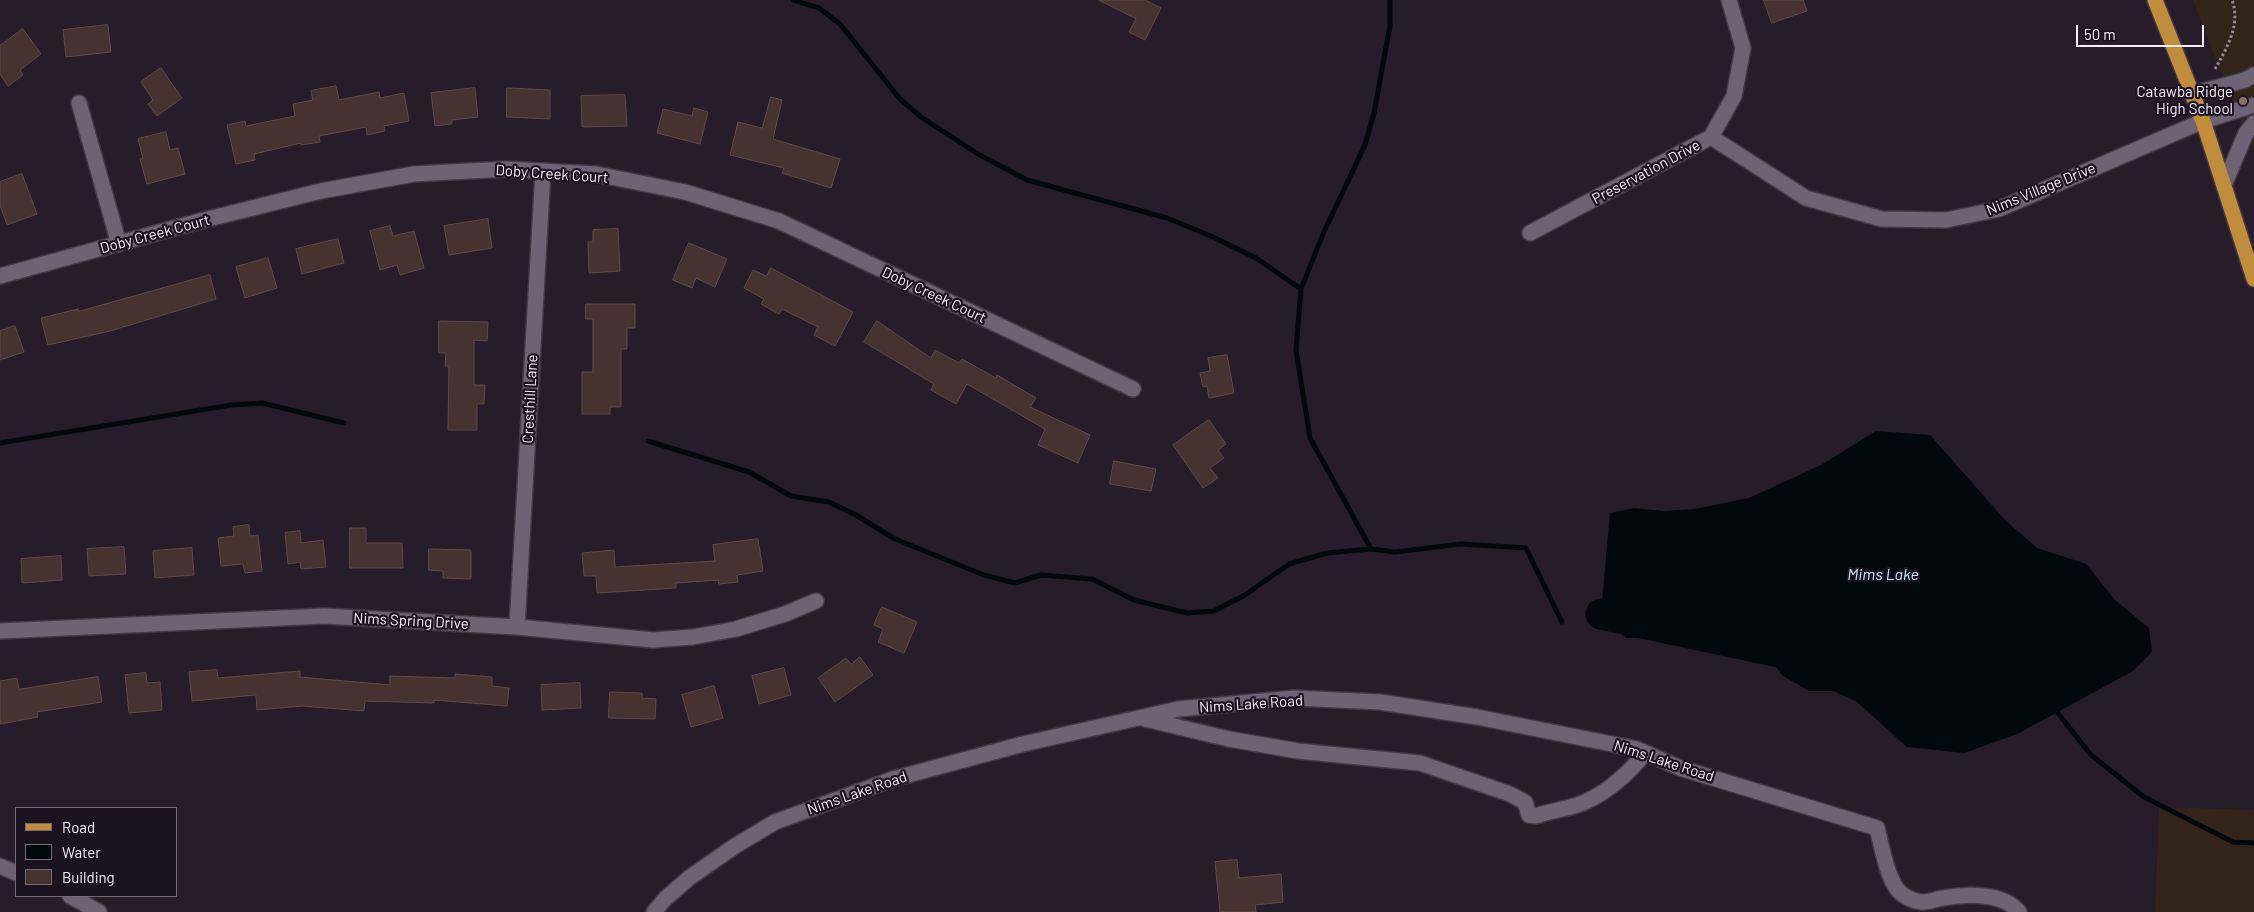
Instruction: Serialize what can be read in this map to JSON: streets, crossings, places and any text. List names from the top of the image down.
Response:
{
  "streets": {
    "street": [
      "Preservation Drive",
      "Doby Creek Court",
      "Nims Village Drive",
      "Cresthill Lane",
      "Nims Spring Drive",
      "Nims Lake Road"
    ]
  },
  "crossings": [
    ["Preservation Drive", "Nims Village Drive"],
    ["Doby Creek Court", "Cresthill Lane"],
    ["Cresthill Lane", "Nims Spring Drive"]
  ],
  "water": ["Mims Lake"],
  "places": ["Catawba Ridge High School"],
  "legend": ["Road", "Water", "Building"],
  "scale_bar": "50 m"
}
